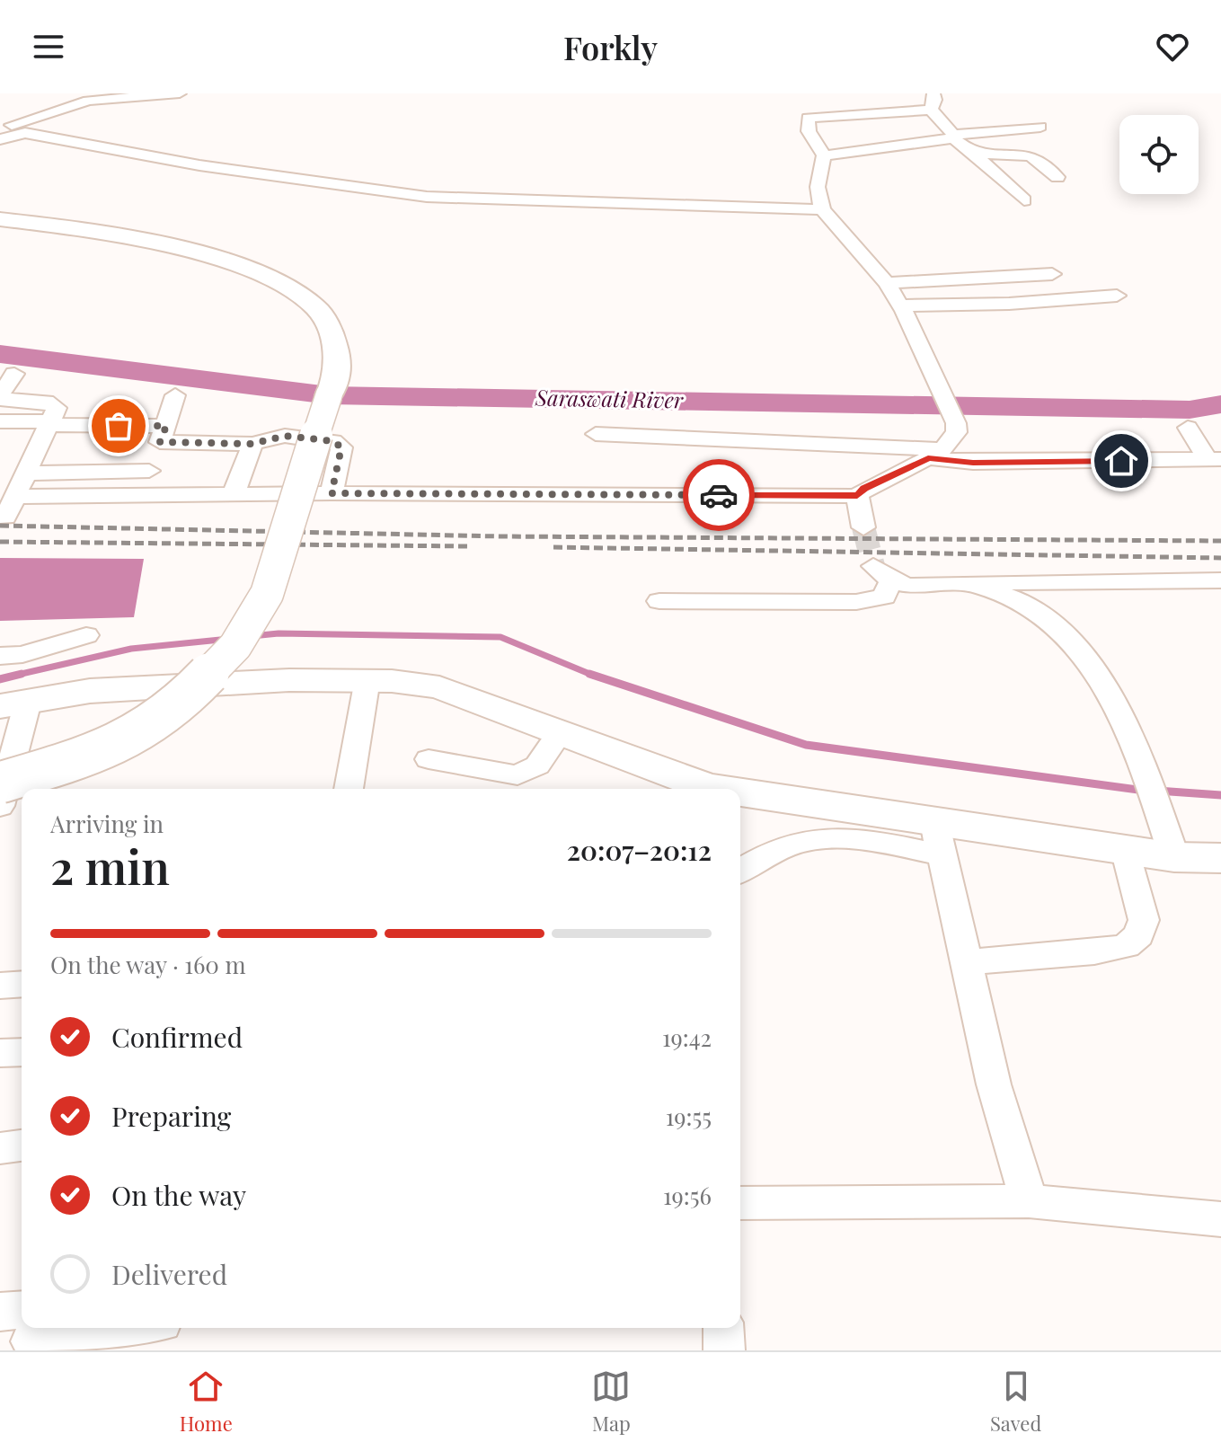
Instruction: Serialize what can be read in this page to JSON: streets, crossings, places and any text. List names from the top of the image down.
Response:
{
  "water": ["Saraswati River"],
  "page": {
    "header": "Forkly",
    "heading": ["2 min", "Arriving in", "20:07–20:12"],
    "bar": "On the way · 160 m",
    "list": [
      ["Confirmed", "19:42"],
      ["Preparing", "19:55"],
      ["On the way", "19:56"],
      "Delivered"
    ],
    "tabs": ["Home", "Map", "Saved"]
  }
}
